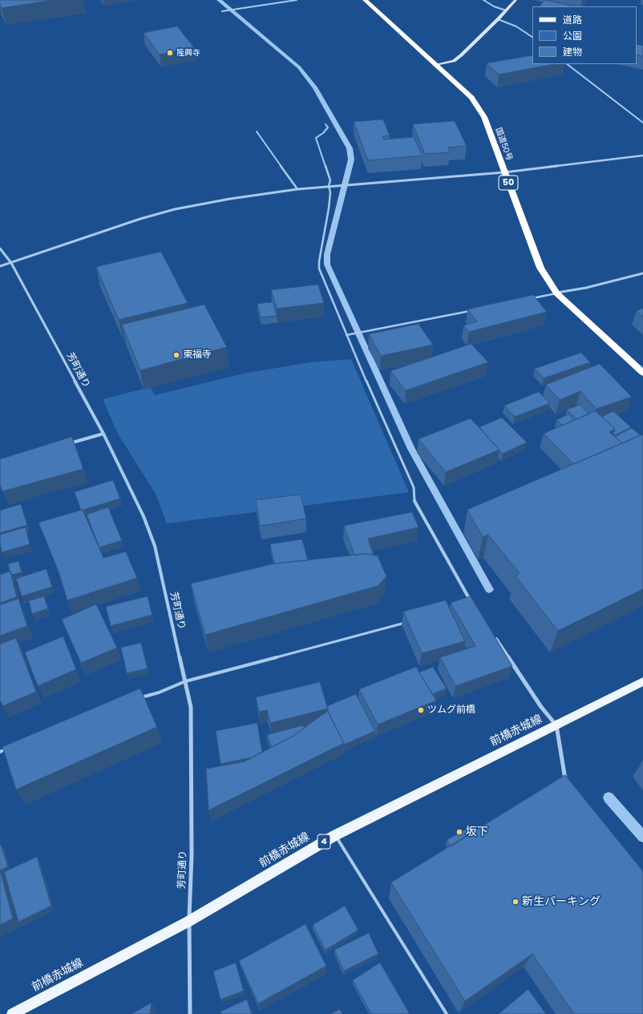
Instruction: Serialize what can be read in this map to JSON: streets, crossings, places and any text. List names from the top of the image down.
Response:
{
  "streets": {
    "highway": ["国道50号", "50"],
    "main road": ["前橋赤城線", "4"],
    "street": ["芳町通り"]
  },
  "crossings": [
    ["芳町通り", "前橋赤城線"]
  ],
  "places": [
    "隆興寺",
    "東福寺",
    "ツムグ前橋",
    "坂下",
    "新生パーキング"
  ],
  "legend": ["道路", "公園", "建物"]
}
